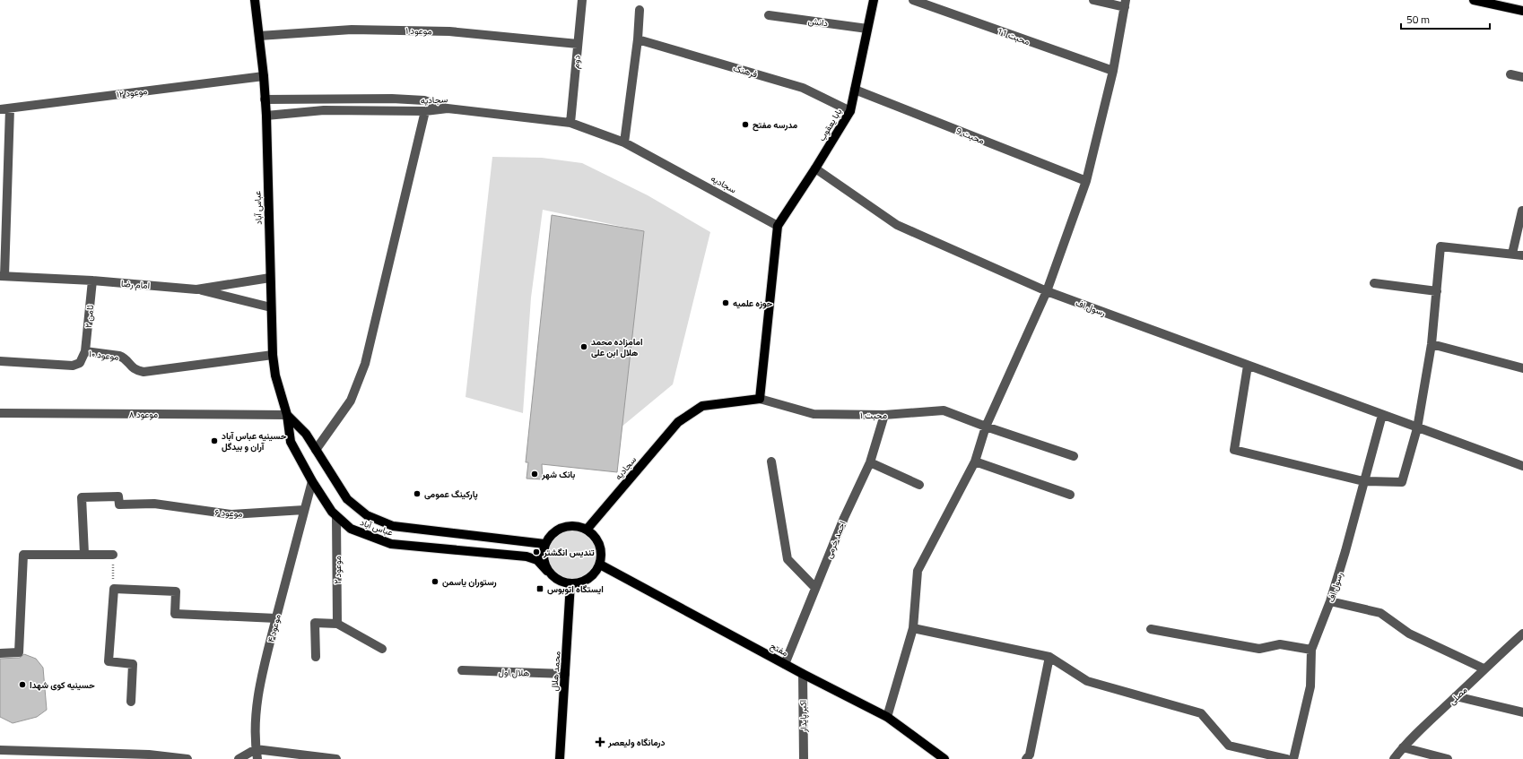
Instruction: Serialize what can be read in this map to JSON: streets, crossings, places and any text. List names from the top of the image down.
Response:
{
  "streets": {
    "main road": [
      "سجادیه",
      "بابا یعقوب",
      "عباس آباد",
      "مفتح",
      "محمد هلال"
    ],
    "street": [
      "دانش",
      "موعود ۱",
      "محبت 11",
      "دوم",
      "فرهنگ",
      "موعود ۱۲",
      "محبت 9",
      "امام رضا",
      "رسول اف",
      "ثامن ۲",
      "موعود ۱۰",
      "موعود ۸",
      "محبت ۱",
      "موعود ۶",
      "احمد خرمی",
      "موعود ۲",
      "موعود ۴",
      "هلال اول",
      "مصلی",
      "اکبر پایدار"
    ]
  },
  "crossings": [
    ["دانش", "بابا یعقوب"],
    ["موعود ۱", "دوم"],
    ["موعود ۱", "عباس آباد"],
    ["دوم", "سجادیه"],
    ["فرهنگ", "بابا یعقوب"],
    ["موعود ۱۲", "عباس آباد"],
    ["سجادیه", "بابا یعقوب"],
    ["سجادیه", "عباس آباد"],
    ["سجادیه", "محبت ۱"],
    ["سجادیه", "مفتح"],
    ["سجادیه", "محمد هلال"],
    ["بابا یعقوب", "محبت 9"],
    ["بابا یعقوب", "رسول اف"],
    ["عباس آباد", "امام رضا"],
    ["عباس آباد", "موعود ۱۰"],
    ["عباس آباد", "موعود ۸"],
    ["عباس آباد", "موعود ۲"],
    ["عباس آباد", "موعود ۴"],
    ["عباس آباد", "مفتح"],
    ["عباس آباد", "محمد هلال"],
    ["امام رضا", "ثامن ۲"],
    ["ثامن ۲", "موعود ۱۰"],
    ["محبت ۱", "احمد خرمی"],
    ["موعود ۶", "موعود ۴"],
    ["احمد خرمی", "مفتح"],
    ["مفتح", "محمد هلال"],
    ["مفتح", "اکبر پایدار"],
    ["محمد هلال", "هلال اول"]
  ],
  "places": {
    "other": [
      "مدرسه مفتح",
      "حوزه علمیه",
      "امامزاده محمد هلال ابن علی",
      "حسینیه عباس آباد آران و بیدگل",
      "بانک شهر",
      "پارکینگ عمومی",
      "تندیس انگشتر",
      "رستوران یاسمن",
      "حسینیه کوی شهدا"
    ],
    "transit": ["ایستگاه اتوبوس"],
    "health": ["درمانگاه ولیعصر"]
  },
  "scale_bar": "50 m"
}
